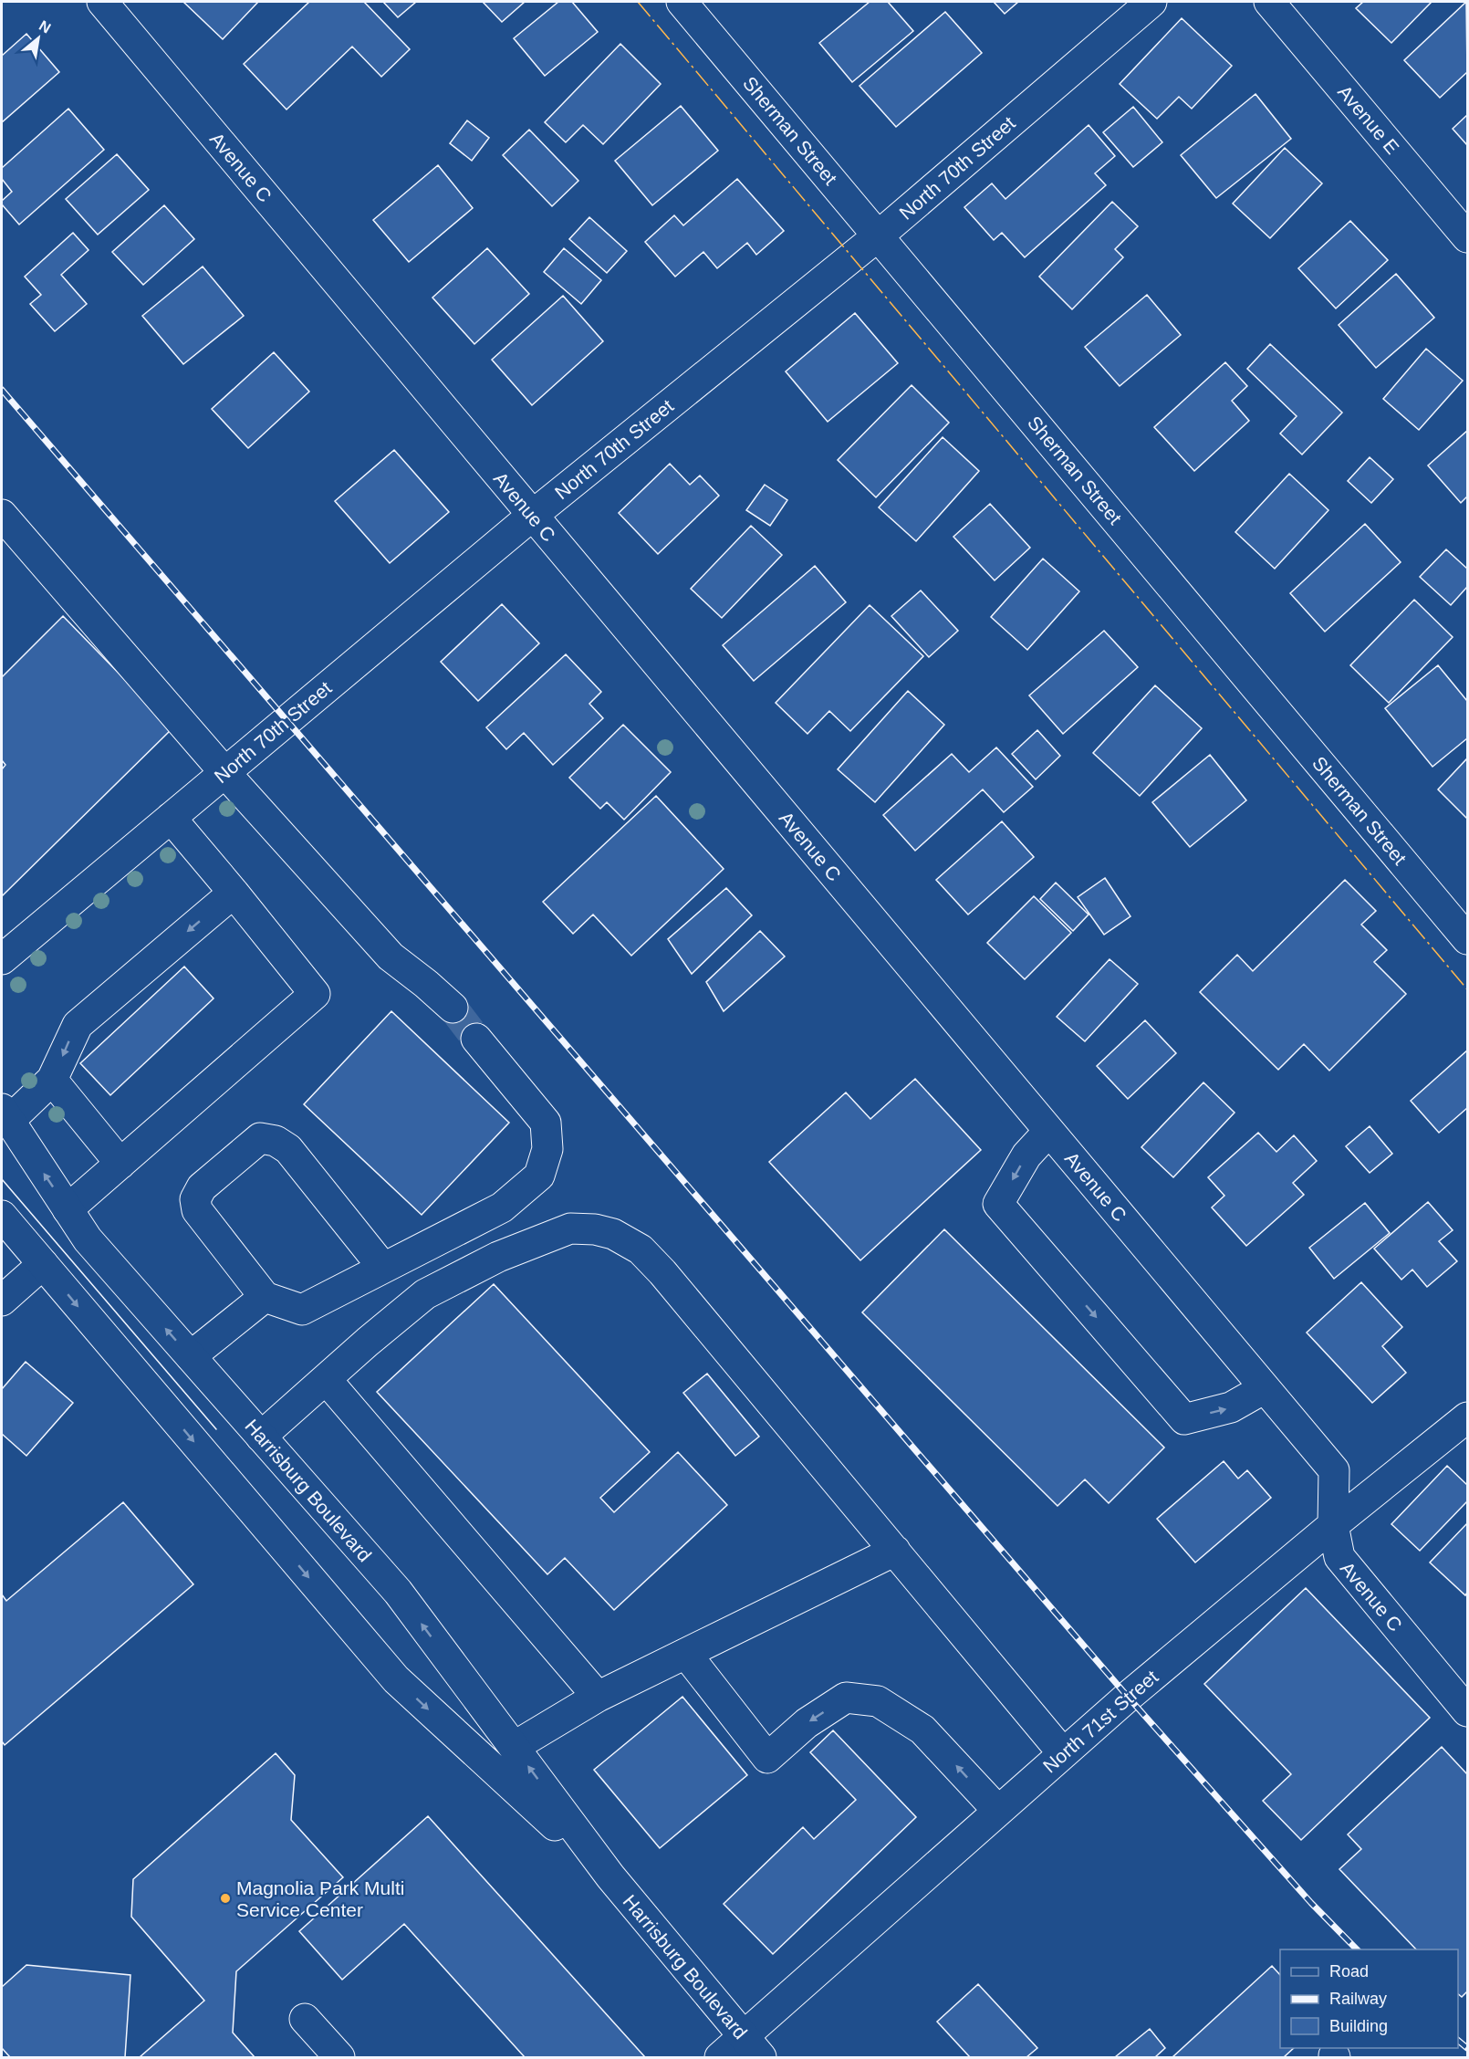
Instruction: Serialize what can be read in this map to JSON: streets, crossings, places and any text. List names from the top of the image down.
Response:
{
  "streets": {
    "street": [
      "Avenue E",
      "Sherman Street",
      "Avenue C",
      "North 70th Street",
      "Harrisburg Boulevard",
      "North 71st Street"
    ]
  },
  "crossings": [
    ["Sherman Street", "North 70th Street"],
    ["Avenue C", "North 70th Street"],
    ["Avenue C", "North 71st Street"],
    ["Harrisburg Boulevard", "North 71st Street"]
  ],
  "places": ["Magnolia Park Multi Service Center"],
  "legend": ["Road", "Railway", "Building"],
  "north": "top right"
}
